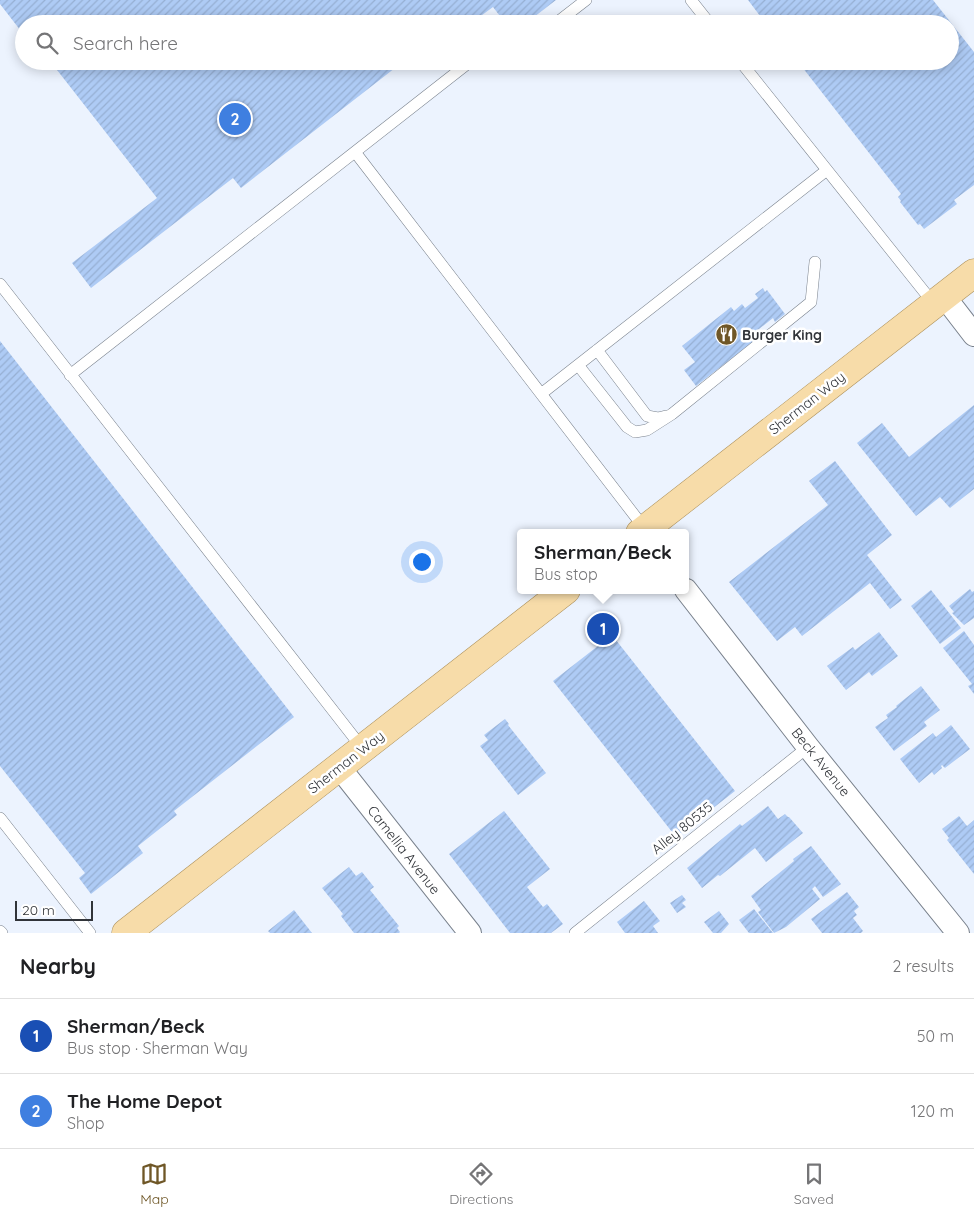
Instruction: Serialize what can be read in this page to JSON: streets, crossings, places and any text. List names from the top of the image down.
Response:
{
  "streets": {
    "main road": ["Sherman Way"],
    "street": ["Beck Avenue", "Camellia Avenue"],
    "lane": ["Alley 80535"]
  },
  "crossings": [
    ["Sherman Way", "Camellia Avenue"],
    ["Beck Avenue", "Alley 80535"]
  ],
  "places": {
    "restaurant": ["Burger King"]
  },
  "scale_bar": "20 m",
  "page": {
    "search": "Search here",
    "pins": ["2", "1"],
    "popup": ["Sherman/Beck", "Bus stop"],
    "scale": "20 m",
    "heading": ["Nearby", "2 results"],
    "list": [
      {
        "mark": "1",
        "name": "Sherman/Beck",
        "note": "Bus stop · Sherman Way",
        "value": "50 m"
      },
      {
        "mark": "2",
        "name": "The Home Depot",
        "note": "Shop",
        "value": "120 m"
      }
    ],
    "nav": ["Map", "Directions", "Saved"]
  }
}
